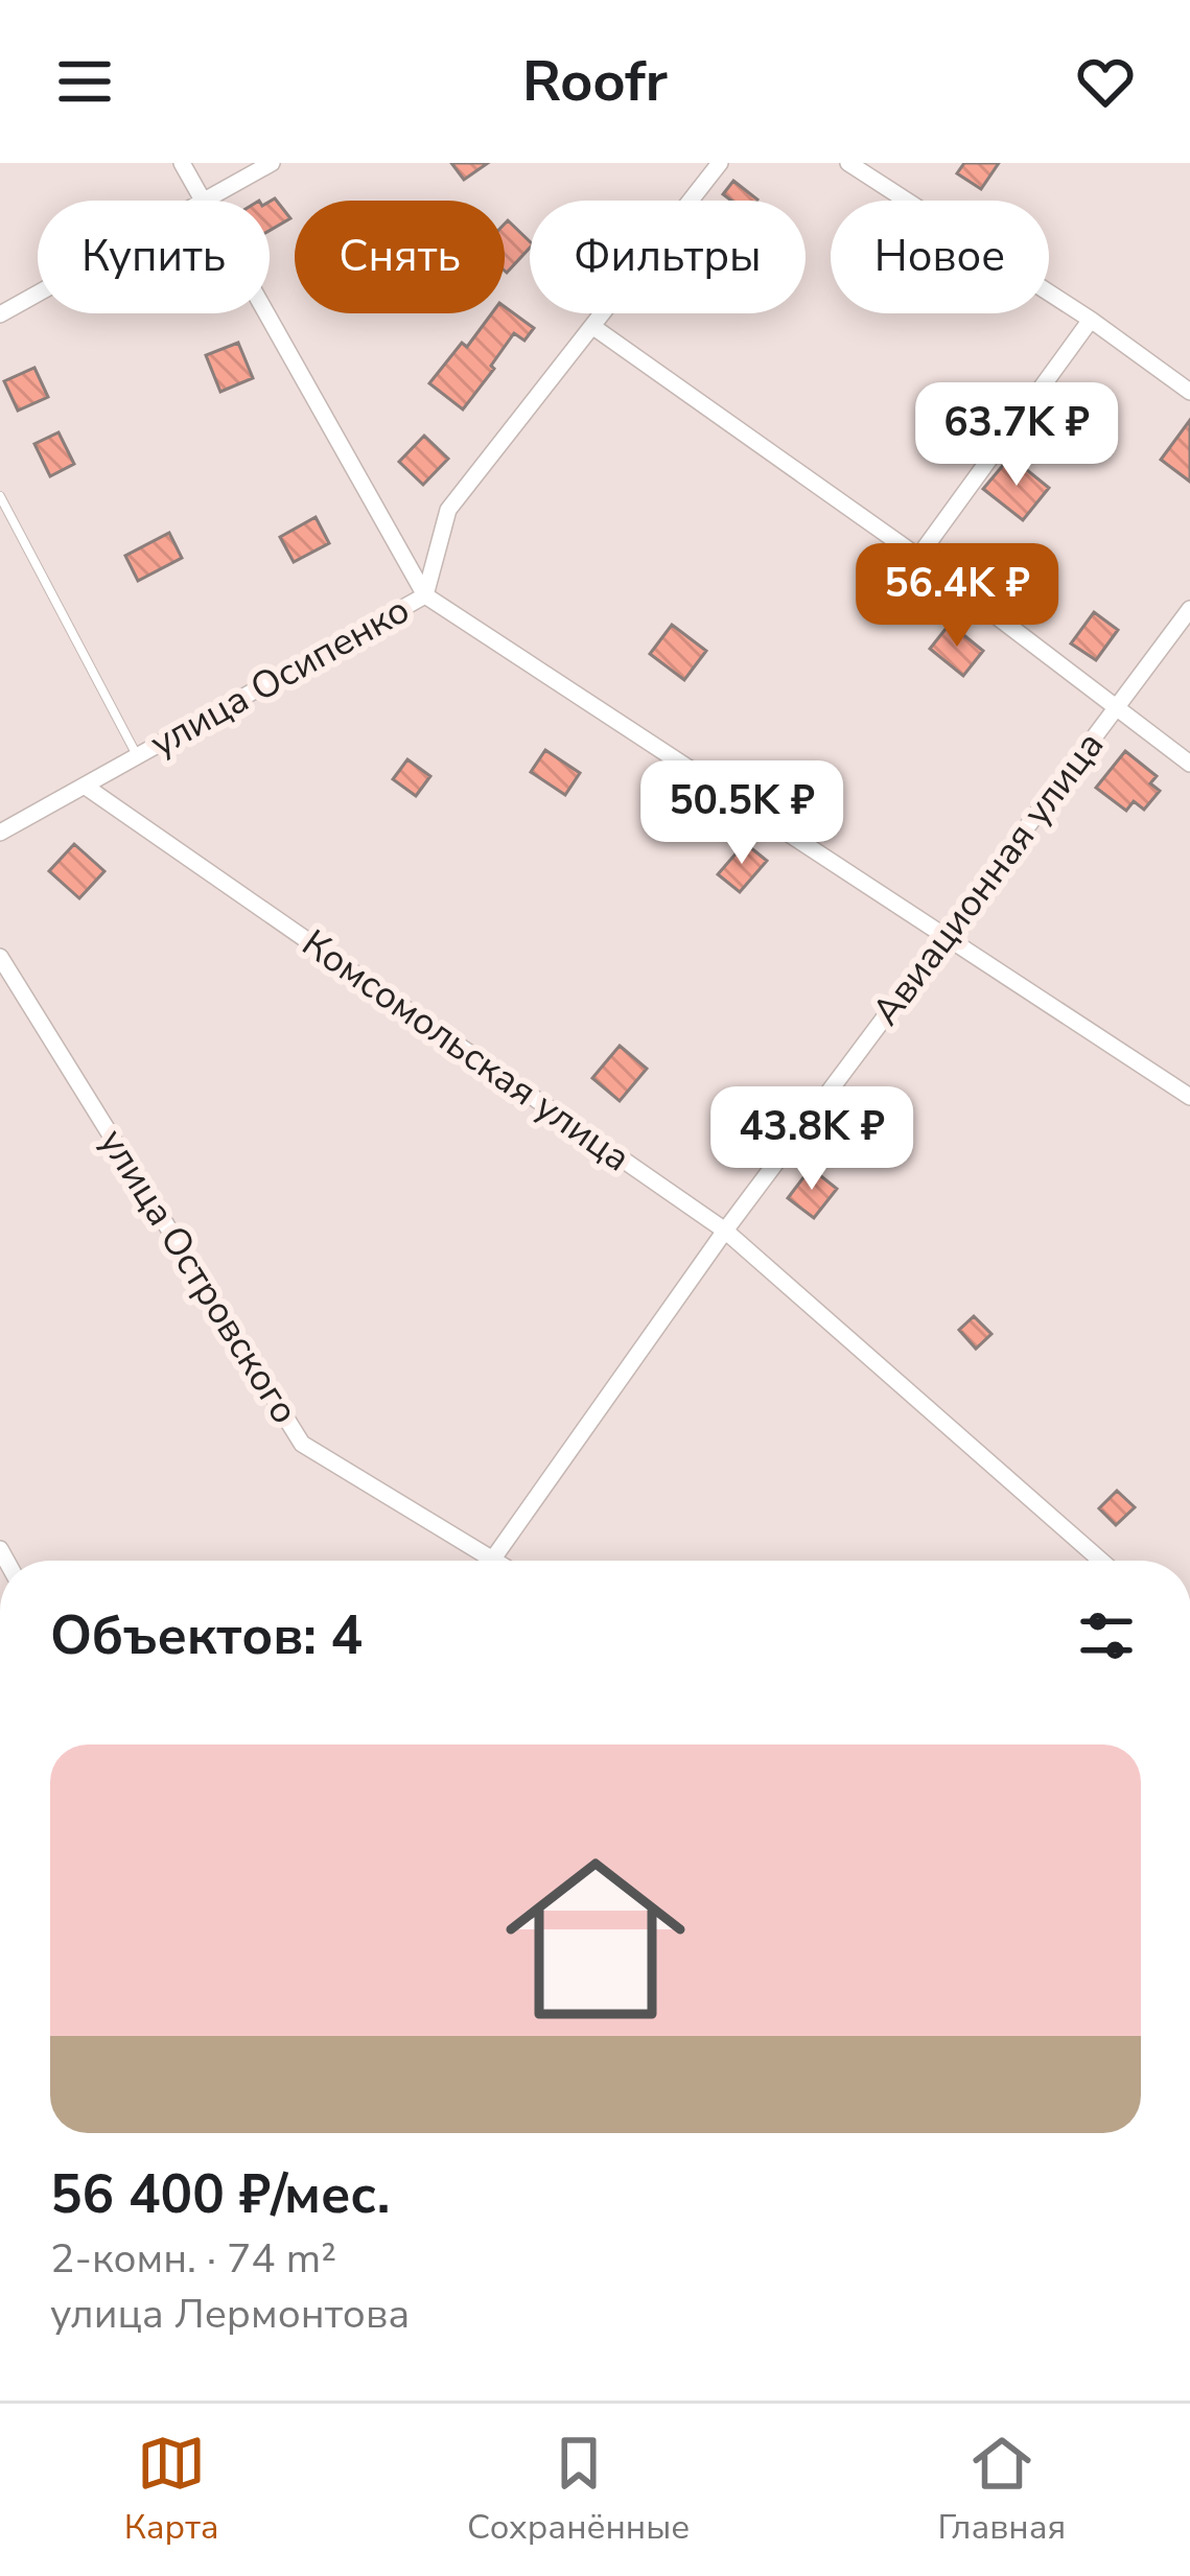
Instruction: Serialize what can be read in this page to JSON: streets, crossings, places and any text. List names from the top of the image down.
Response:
{
  "streets": {
    "street": [
      "улица Осипенко",
      "Авиационная улица",
      "Комсомольская улица",
      "улица Островского"
    ]
  },
  "crossings": [
    ["улица Осипенко", "Комсомольская улица"],
    ["Авиационная улица", "Комсомольская улица"],
    ["Авиационная улица", "улица Островского"]
  ],
  "page": {
    "header": "Roofr",
    "chip": [
      "Купить",
      "Снять",
      "Фильтры",
      "Новое"
    ],
    "price": [
      "63.7K ₽",
      "56.4K ₽",
      "50.5K ₽",
      "43.8K ₽"
    ],
    "heading": "Объектов: 4",
    "list": [
      {
        "name": "56 400 ₽/мес.",
        "note": "2-комн. · 74 m² · улица Лермонтова"
      }
    ],
    "tabs": ["Карта", "Сохранённые", "Главная"]
  }
}
